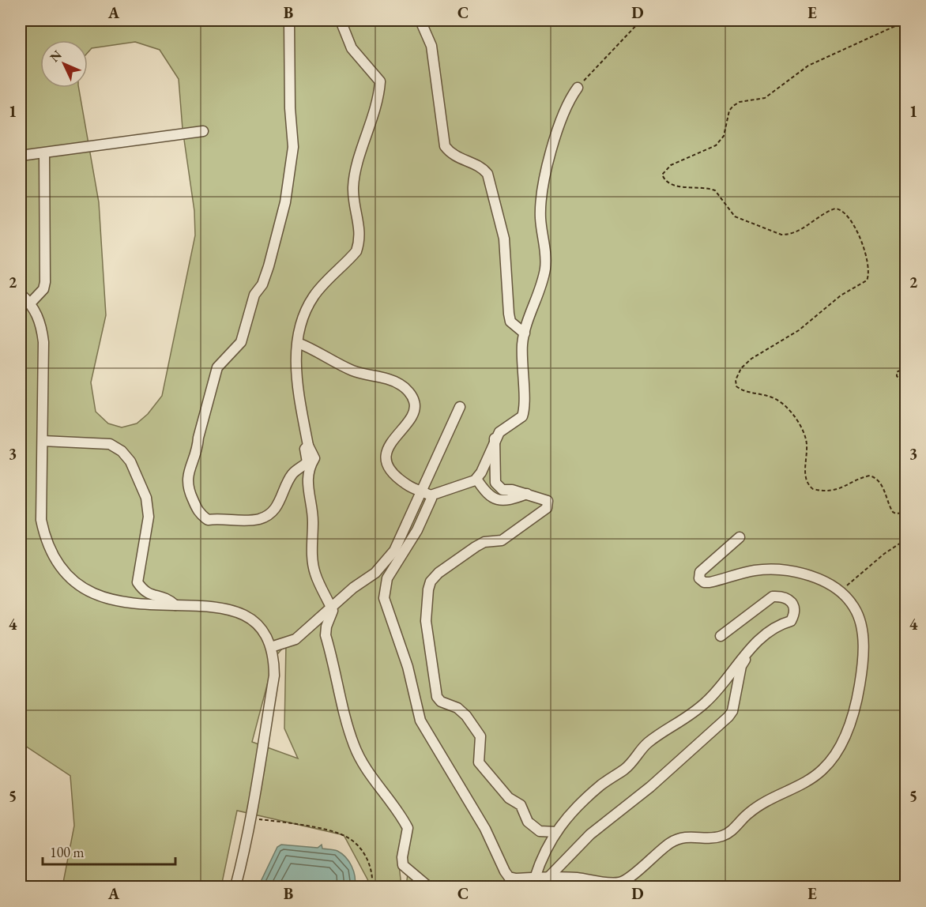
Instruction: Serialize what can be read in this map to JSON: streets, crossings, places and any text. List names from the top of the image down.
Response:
{
  "scale_bar": "100 m",
  "north": "top left",
  "grid": {
    "columns": [
      "A",
      "B",
      "C",
      "D",
      "E"
    ],
    "rows": [
      "1",
      "2",
      "3",
      "4",
      "5"
    ]
  }
}
